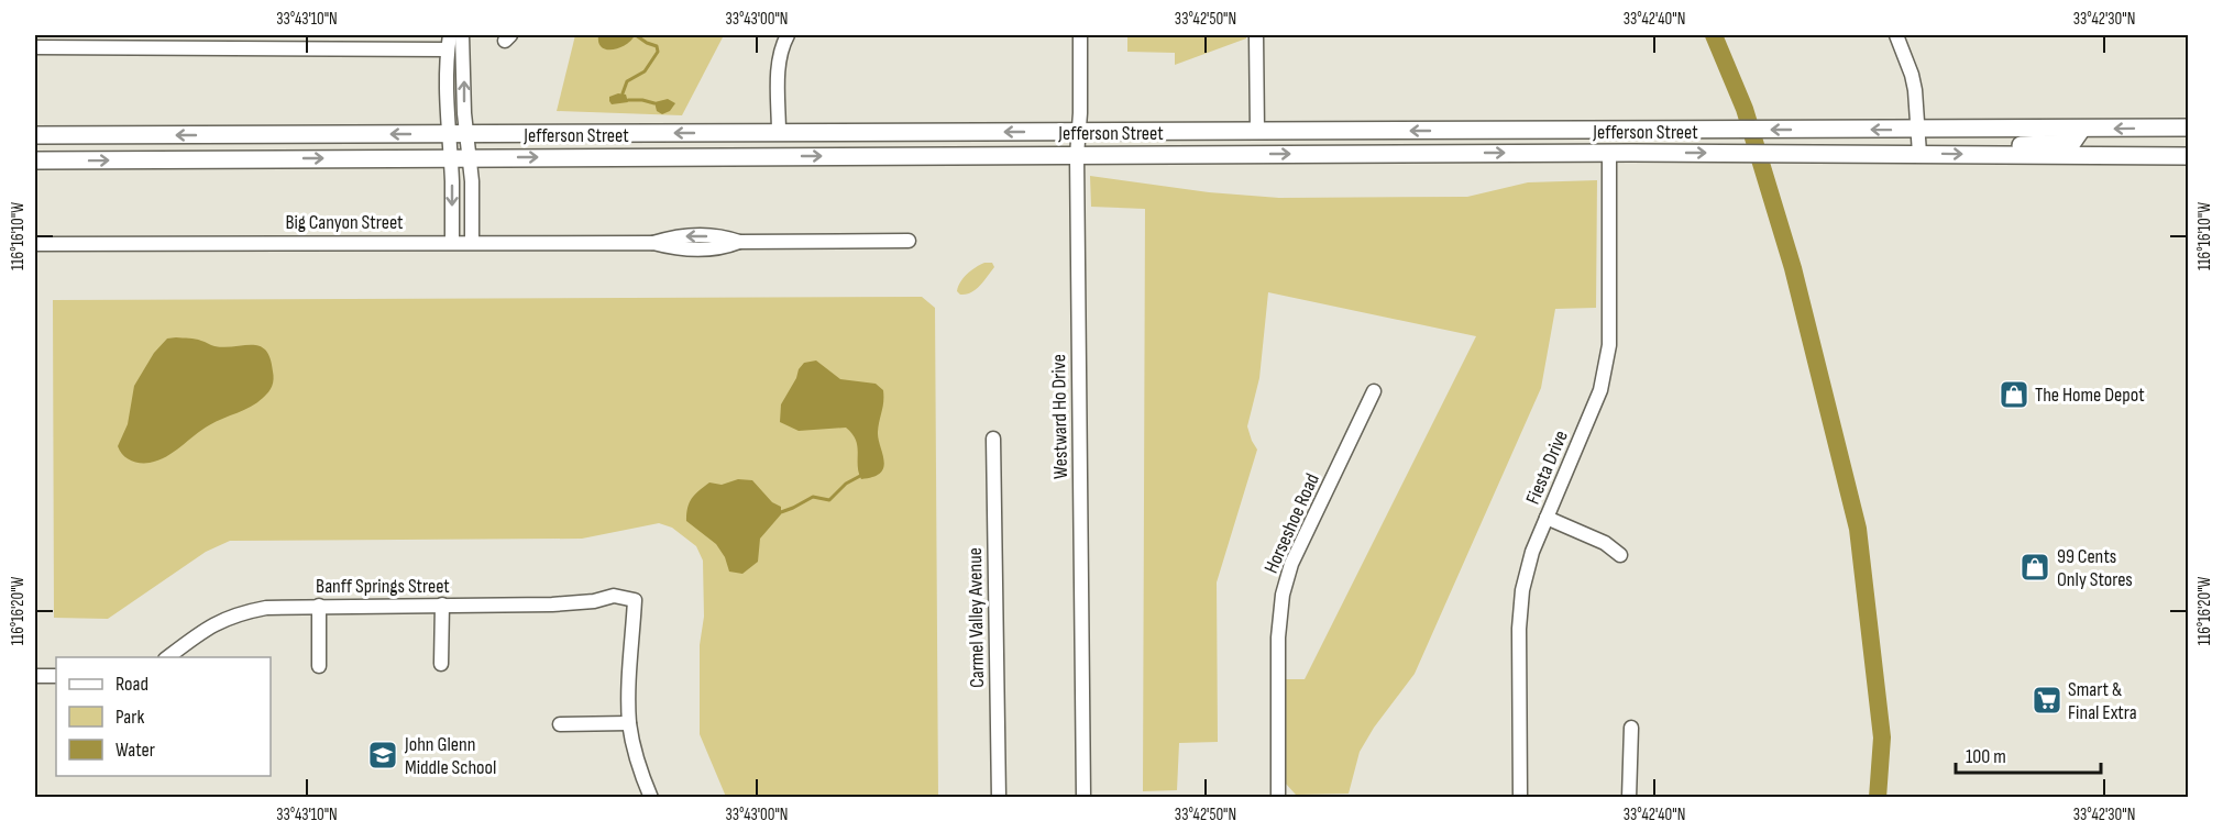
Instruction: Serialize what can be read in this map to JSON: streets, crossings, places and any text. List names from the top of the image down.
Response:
{
  "streets": {
    "main road": ["Jefferson Street"],
    "street": [
      "Big Canyon Street",
      "Westward Ho Drive",
      "Fiesta Drive",
      "Horseshoe Road",
      "Banff Springs Street",
      "Carmel Valley Avenue"
    ]
  },
  "crossings": [
    ["Jefferson Street", "Westward Ho Drive"],
    ["Jefferson Street", "Fiesta Drive"]
  ],
  "places": {
    "shop": ["The Home Depot", "99 Cents Only Stores"],
    "supermarket": ["Smart & Final Extra"],
    "school or university": ["John Glenn Middle School"]
  },
  "legend": ["Road", "Park", "Water"],
  "scale_bar": "100 m",
  "coordinates": [
    "33°43'10\"N",
    "33°43'00\"N",
    "33°42'50\"N",
    "33°42'40\"N",
    "33°42'30\"N",
    "116°16'10\"W",
    "116°16'20\"W"
  ]
}
